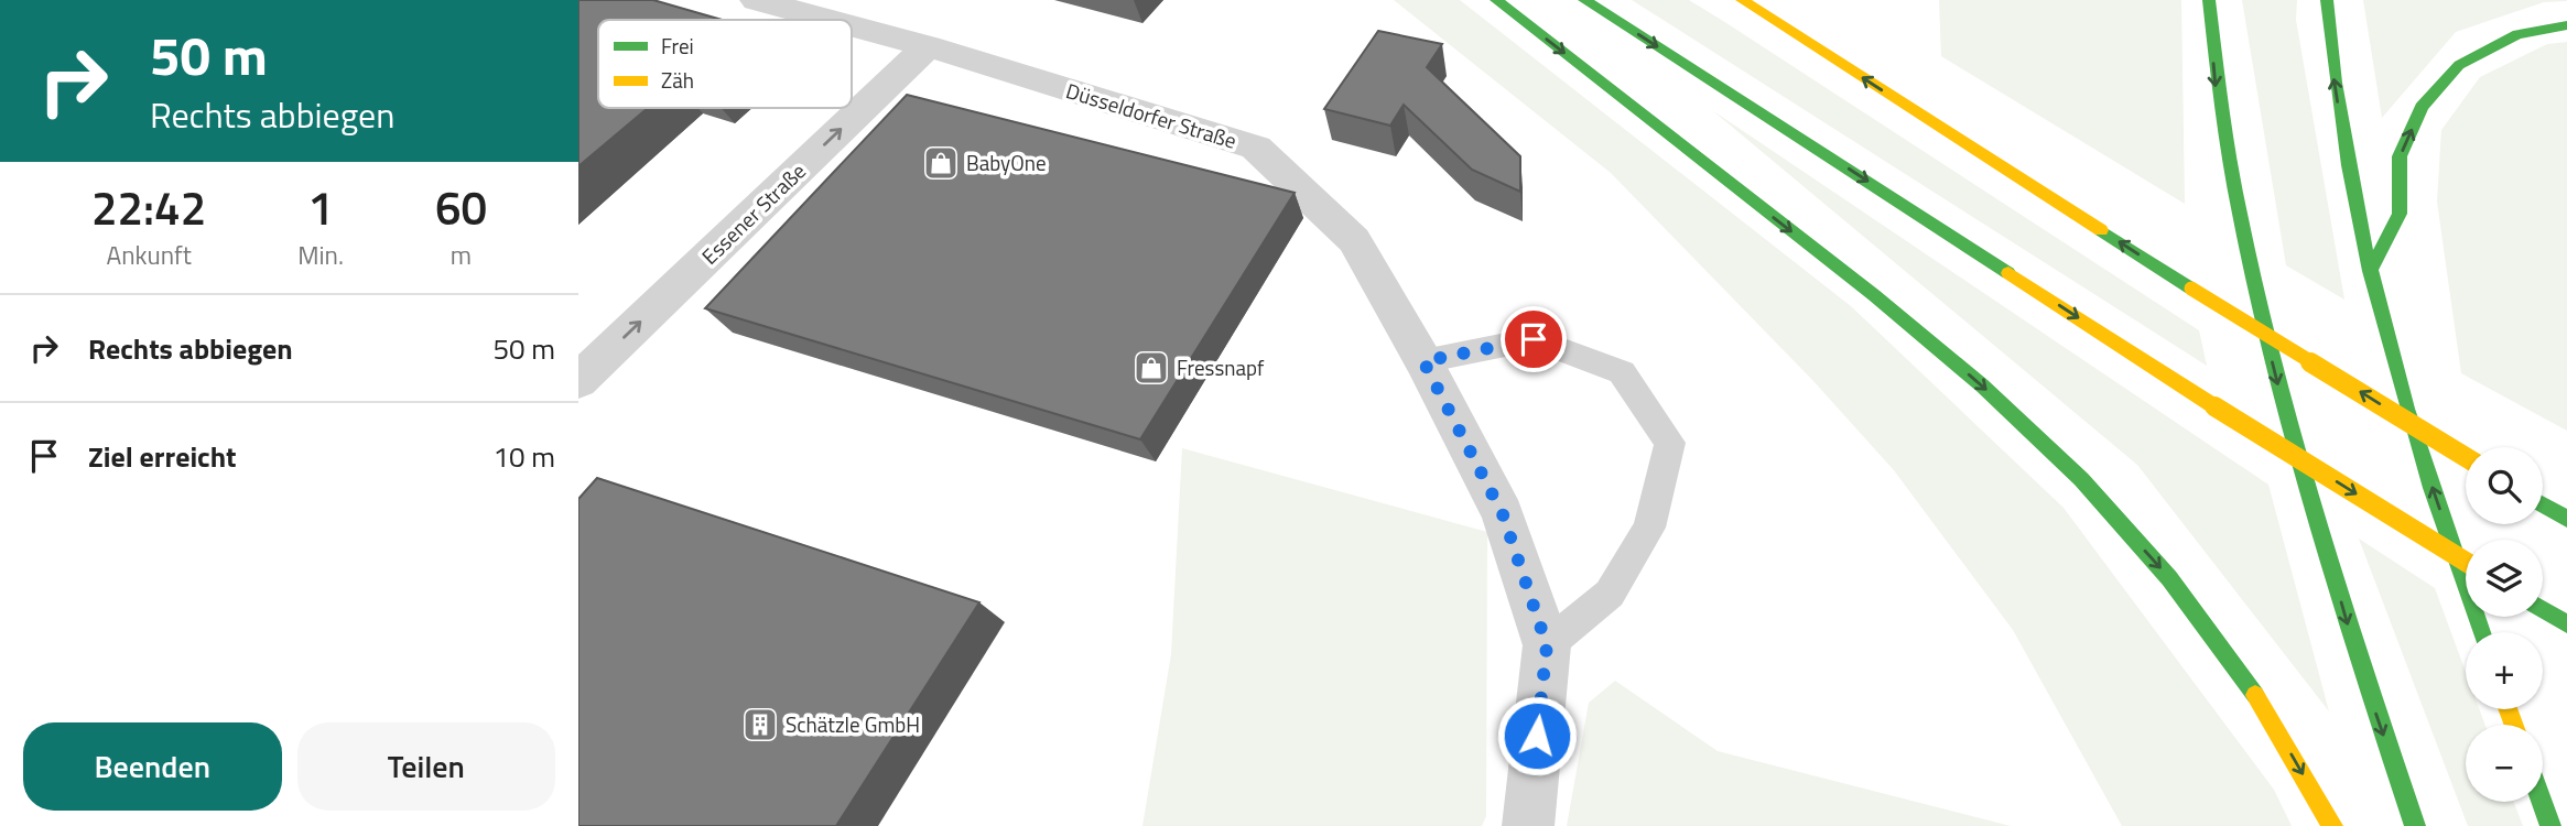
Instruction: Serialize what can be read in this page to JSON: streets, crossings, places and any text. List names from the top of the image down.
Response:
{
  "streets": {
    "street": ["Düsseldorfer Straße", "Essener Straße"]
  },
  "crossings": [
    ["Düsseldorfer Straße", "Essener Straße"]
  ],
  "one_way": ["Essener Straße"],
  "places": {
    "shop": ["BabyOne", "Fressnapf"],
    "building": ["Schätzle GmbH"]
  },
  "legend": ["Frei", "Zäh"],
  "page": {
    "turn": ["50 m", "Rechts abbiegen"],
    "eta": [
      "22:42",
      "Ankunft",
      "1",
      "Min.",
      "60",
      "m"
    ],
    "list": [
      {
        "name": "Rechts abbiegen",
        "value": "50 m"
      },
      {
        "name": "Ziel erreicht",
        "value": "10 m"
      }
    ],
    "map_buttons": ["+", "−"],
    "buttons": ["Beenden", "Teilen"]
  }
}
